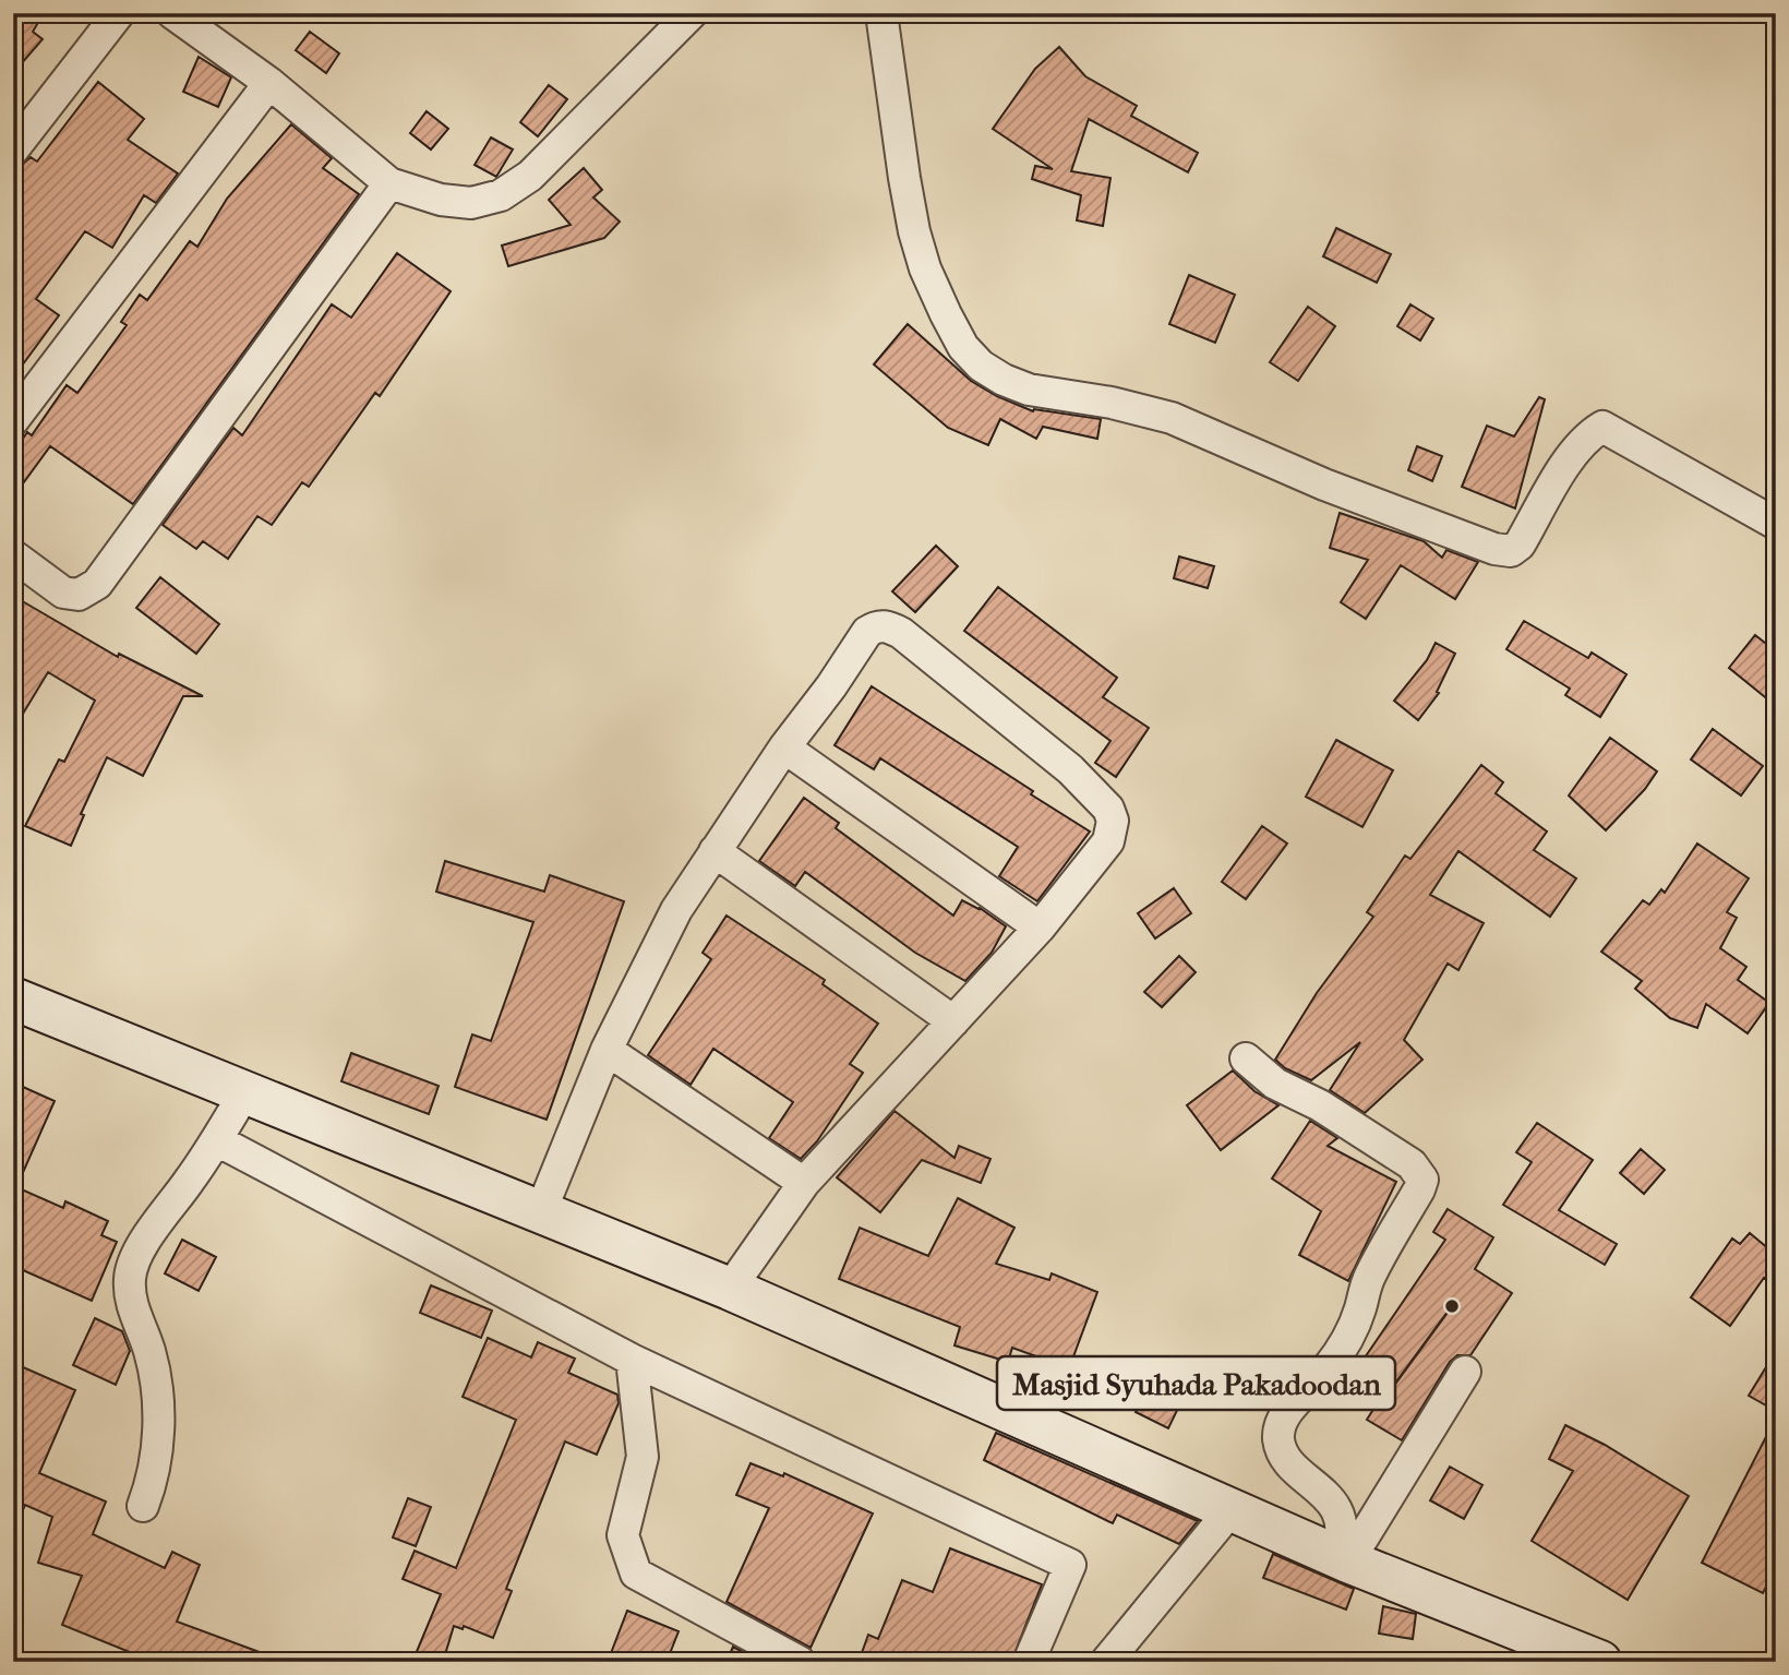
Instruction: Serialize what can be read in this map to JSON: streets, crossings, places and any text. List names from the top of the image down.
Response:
{
  "places": ["Masjid Syuhada Pakadoodan"]
}
